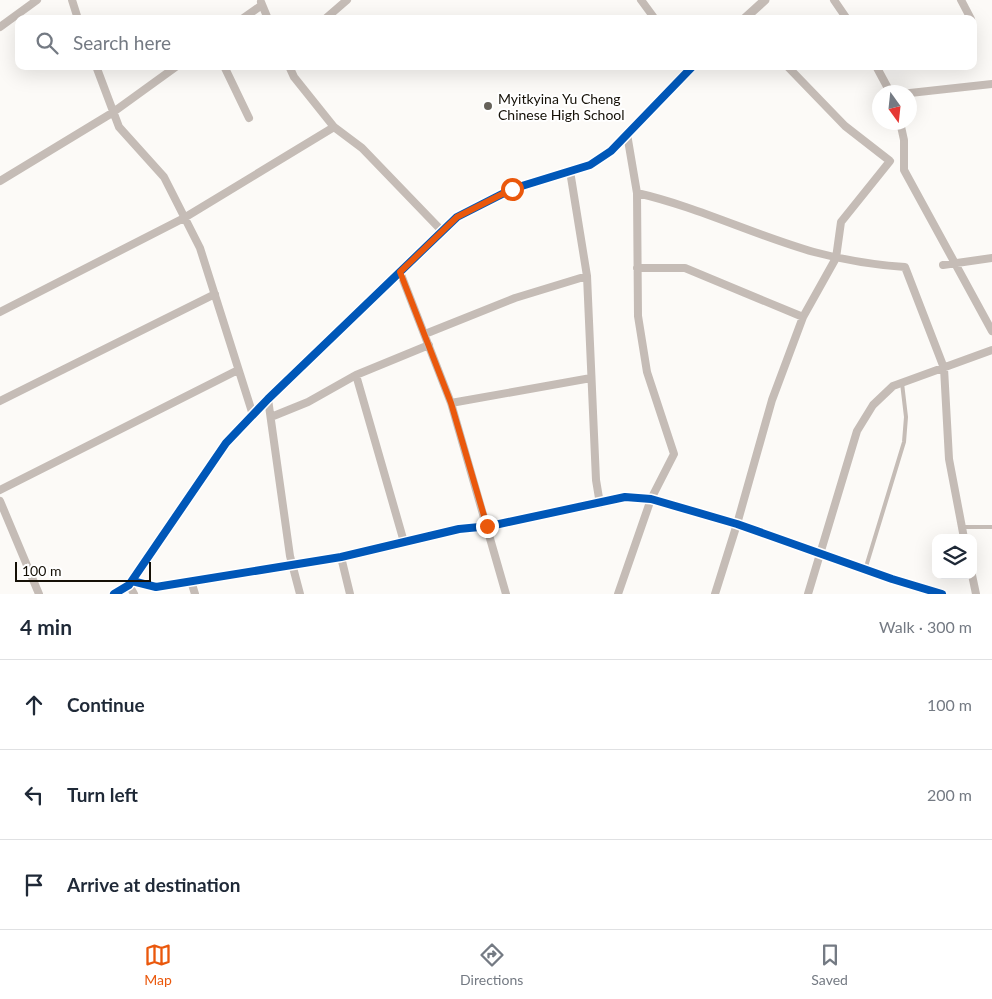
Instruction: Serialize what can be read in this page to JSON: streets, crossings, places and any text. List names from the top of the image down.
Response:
{
  "places": ["Myitkyina Yu Cheng Chinese High School"],
  "scale_bar": "100 m",
  "north": "bottom",
  "page": {
    "search": "Search here",
    "scale": "100 m",
    "heading": ["4 min", "Walk · 300 m"],
    "list": [
      ["Continue", "100 m"],
      ["Turn left", "200 m"],
      "Arrive at destination"
    ],
    "nav": ["Map", "Directions", "Saved"]
  }
}
